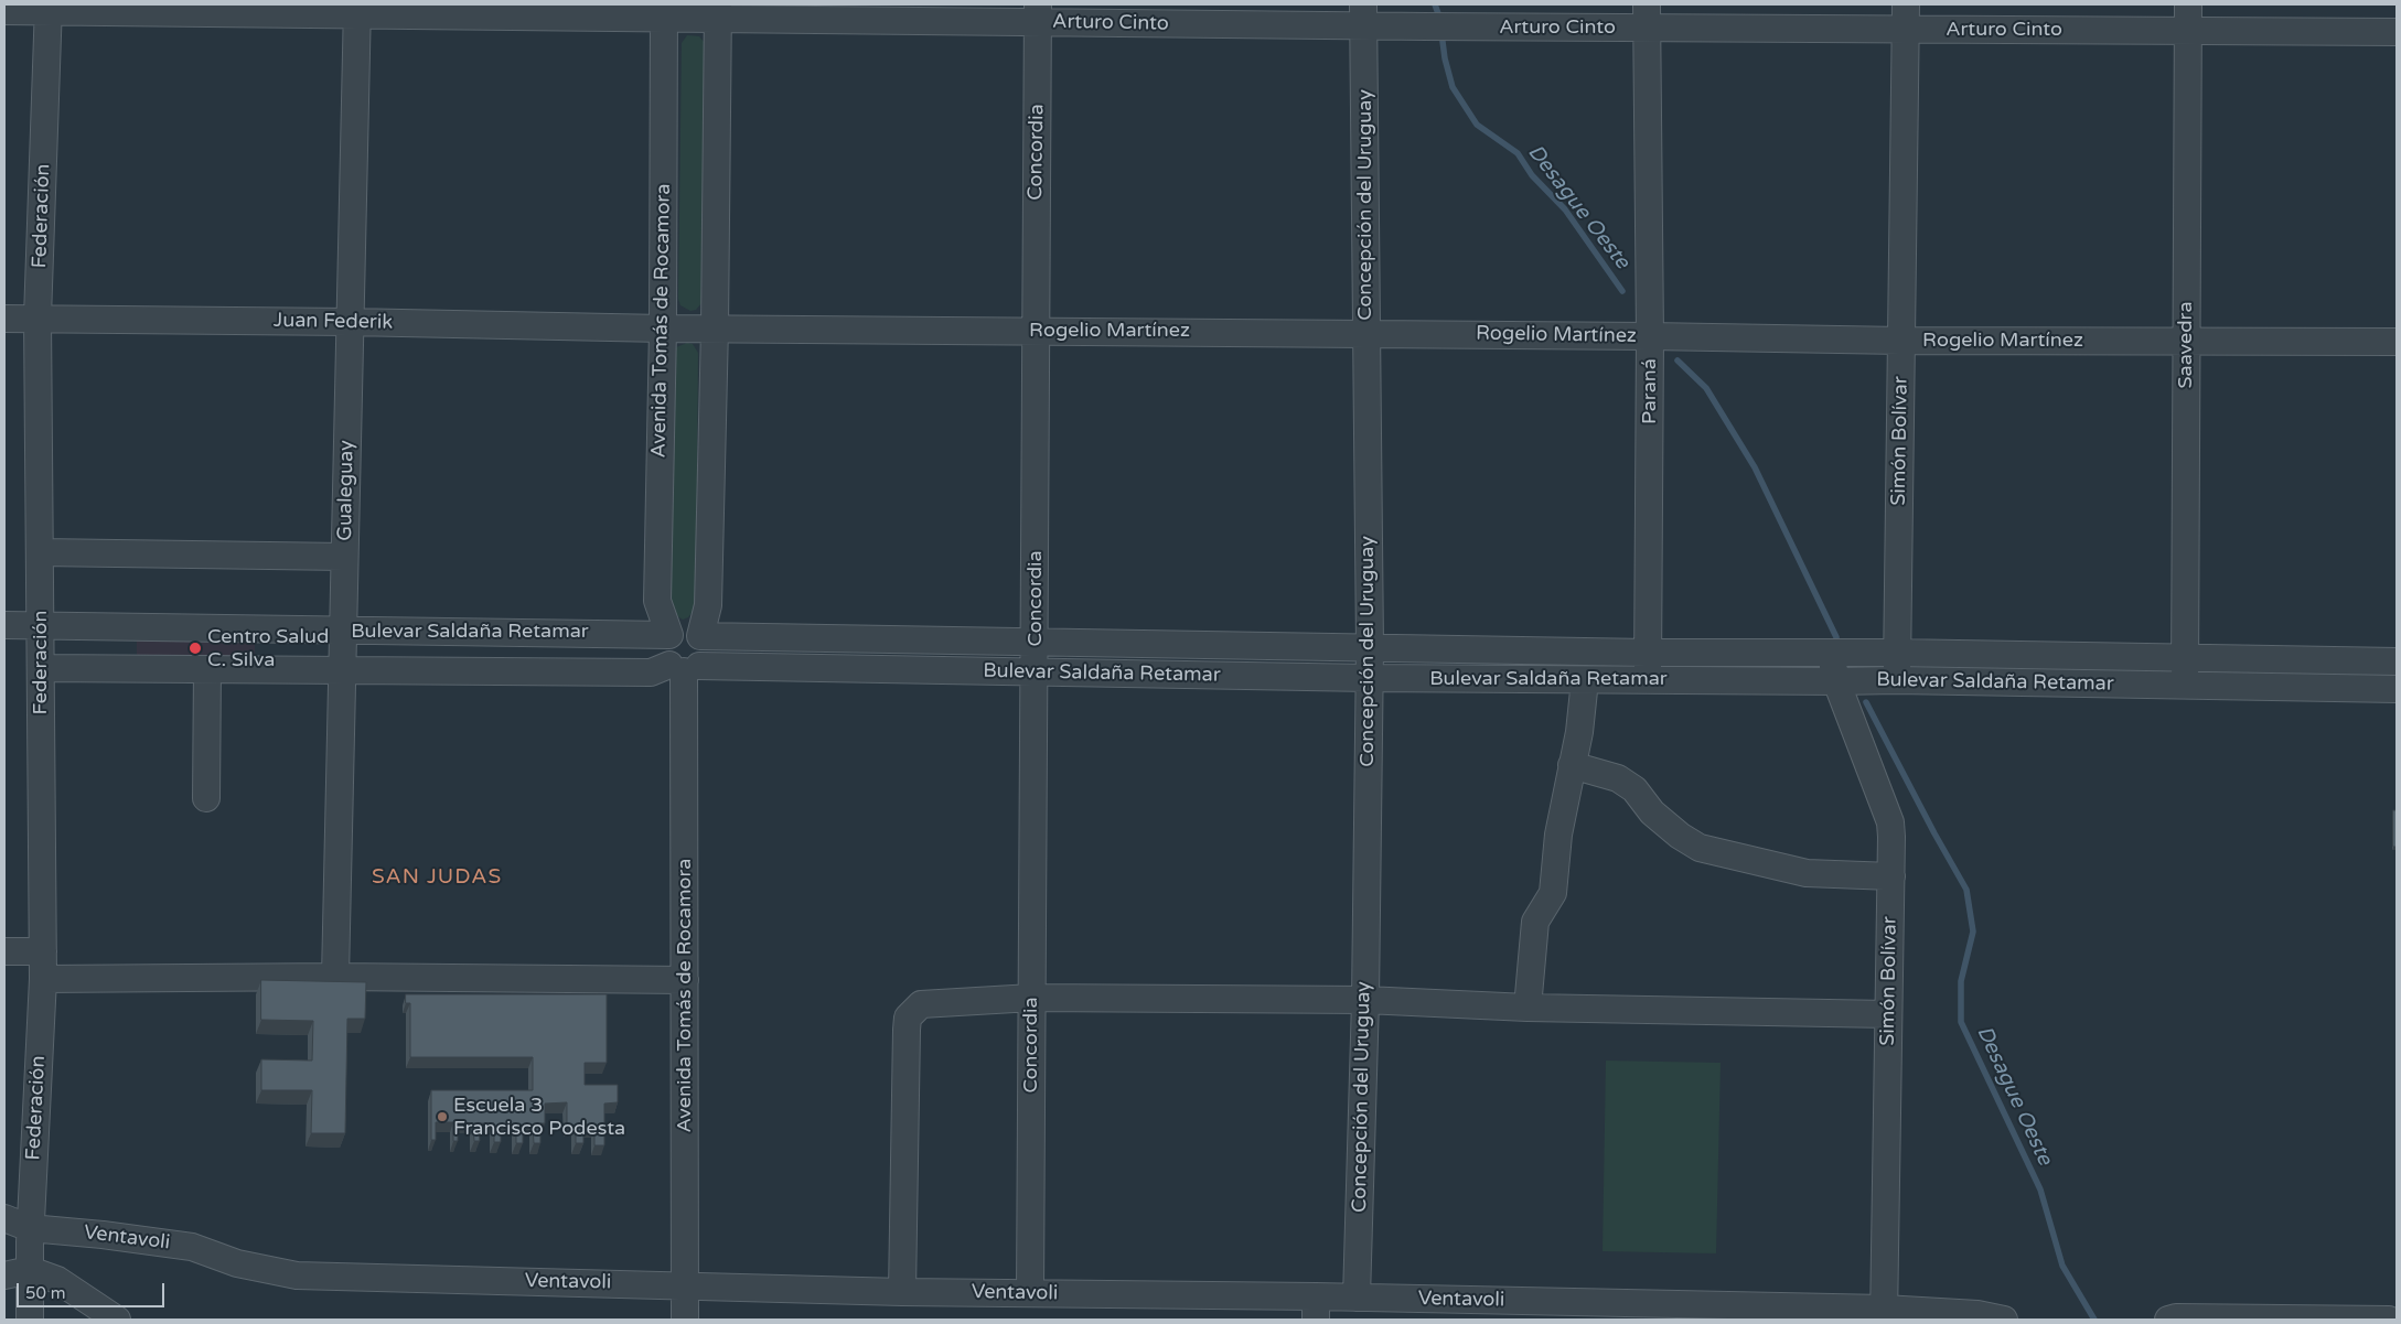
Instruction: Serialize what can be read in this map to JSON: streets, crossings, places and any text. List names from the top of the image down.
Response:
{
  "streets": {
    "street": [
      "Arturo Cinto",
      "Concordia",
      "Concepción del Uruguay",
      "Federación",
      "Avenida Tomás de Rocamora",
      "Juan Federik",
      "Rogelio Martínez",
      "Saavedra",
      "Paraná",
      "Simón Bolívar",
      "Gualeguay",
      "Bulevar Saldaña Retamar",
      "Ventavoli"
    ]
  },
  "crossings": [
    ["Arturo Cinto", "Concordia"],
    ["Arturo Cinto", "Concepción del Uruguay"],
    ["Arturo Cinto", "Federación"],
    ["Arturo Cinto", "Avenida Tomás de Rocamora"],
    ["Arturo Cinto", "Saavedra"],
    ["Arturo Cinto", "Paraná"],
    ["Arturo Cinto", "Simón Bolívar"],
    ["Arturo Cinto", "Gualeguay"],
    ["Concordia", "Rogelio Martínez"],
    ["Concordia", "Bulevar Saldaña Retamar"],
    ["Concordia", "Ventavoli"],
    ["Concepción del Uruguay", "Rogelio Martínez"],
    ["Concepción del Uruguay", "Bulevar Saldaña Retamar"],
    ["Concepción del Uruguay", "Ventavoli"],
    ["Federación", "Juan Federik"],
    ["Federación", "Bulevar Saldaña Retamar"],
    ["Federación", "Ventavoli"],
    ["Avenida Tomás de Rocamora", "Juan Federik"],
    ["Avenida Tomás de Rocamora", "Bulevar Saldaña Retamar"],
    ["Avenida Tomás de Rocamora", "Ventavoli"],
    ["Juan Federik", "Rogelio Martínez"],
    ["Juan Federik", "Gualeguay"],
    ["Rogelio Martínez", "Saavedra"],
    ["Rogelio Martínez", "Paraná"],
    ["Rogelio Martínez", "Simón Bolívar"],
    ["Saavedra", "Bulevar Saldaña Retamar"],
    ["Paraná", "Bulevar Saldaña Retamar"],
    ["Simón Bolívar", "Bulevar Saldaña Retamar"],
    ["Simón Bolívar", "Ventavoli"],
    ["Gualeguay", "Bulevar Saldaña Retamar"]
  ],
  "districts": ["SAN JUDAS"],
  "water": ["Desague Oeste"],
  "places": ["Centro Salud C. Silva", "Escuela 3 Francisco Podesta"],
  "scale_bar": "50 m"
}
